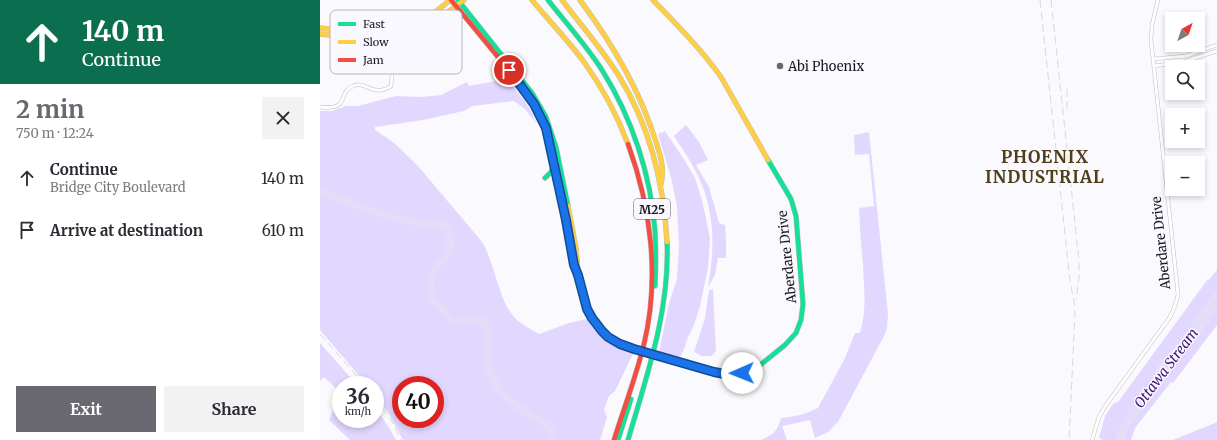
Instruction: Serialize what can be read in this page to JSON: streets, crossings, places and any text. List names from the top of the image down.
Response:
{
  "streets": {
    "main road": ["M25", "Aberdare Drive"]
  },
  "districts": ["PHOENIX INDUSTRIAL"],
  "water": ["Ottawa Stream"],
  "places": ["Abi Phoenix"],
  "legend": ["Fast", "Slow", "Jam"],
  "north": "top right",
  "page": {
    "turn": ["140 m", "Continue"],
    "map_buttons": ["+", "−"],
    "heading": ["2 min", "750 m · 12:24"],
    "list": [
      {
        "name": "Continue",
        "note": "Bridge City Boulevard",
        "value": "140 m"
      },
      {
        "name": "Arrive at destination",
        "value": "610 m"
      }
    ],
    "speed": "36 km/h",
    "limit": "40",
    "buttons": ["Exit", "Share"]
  }
}
